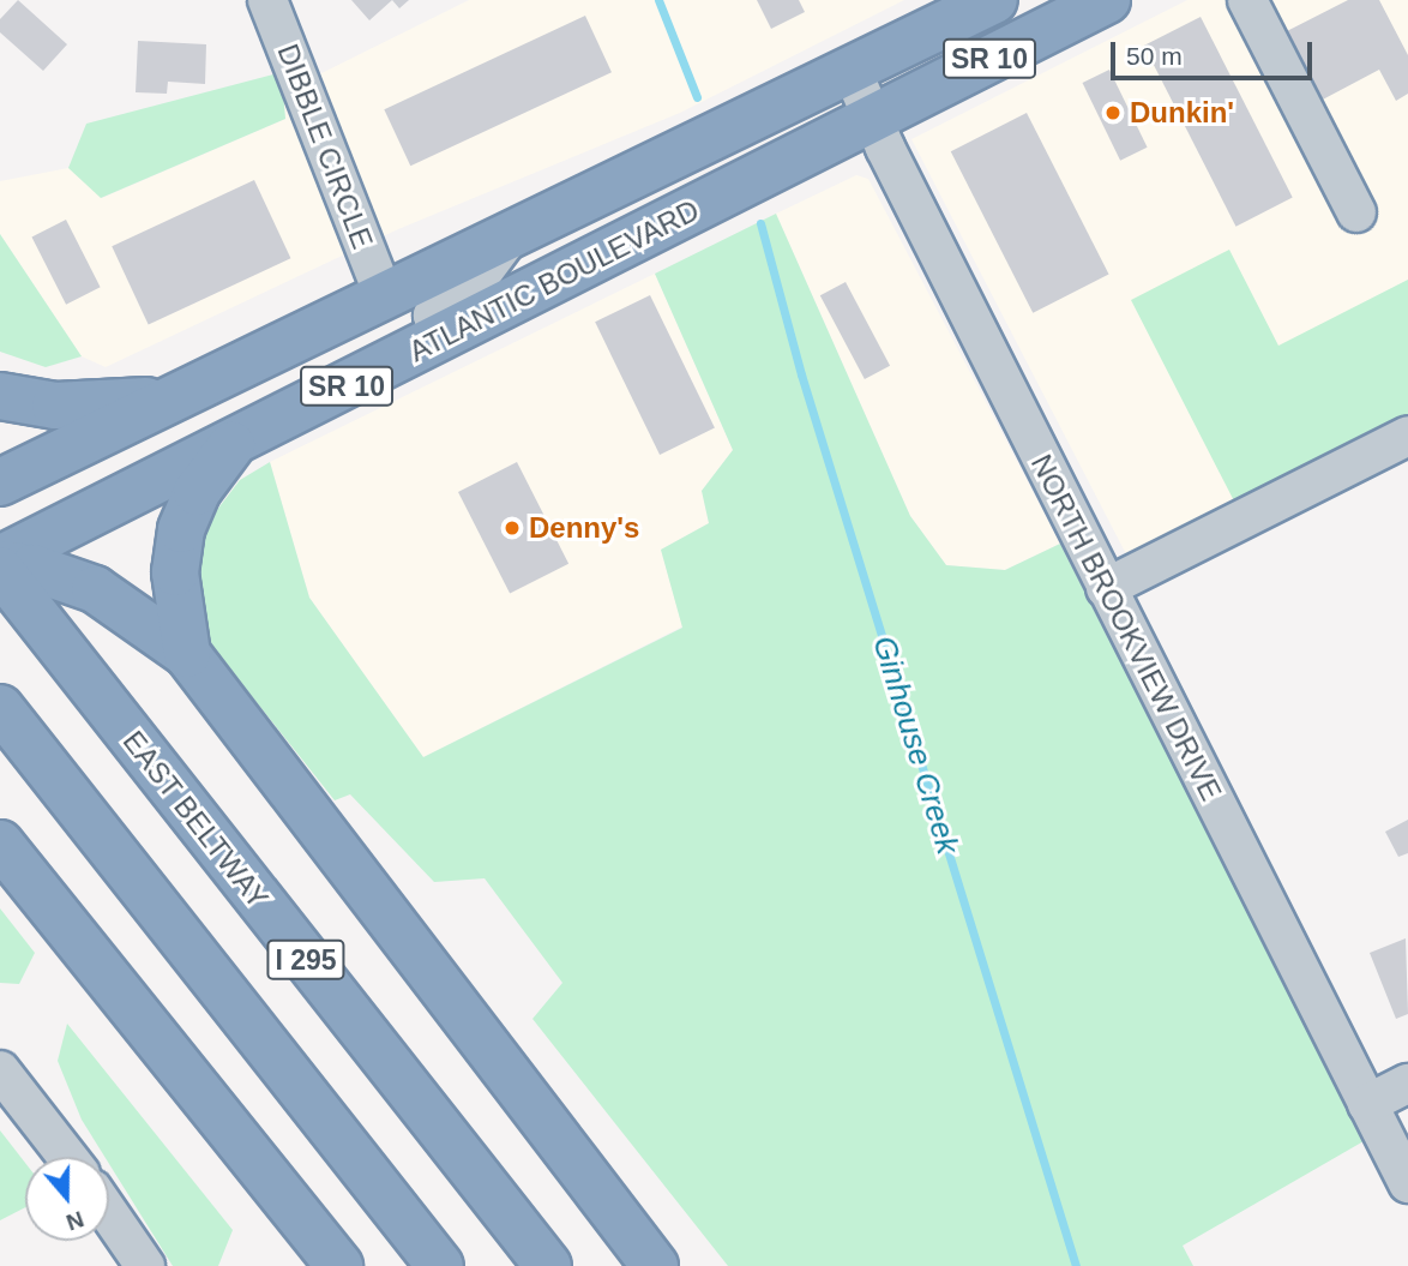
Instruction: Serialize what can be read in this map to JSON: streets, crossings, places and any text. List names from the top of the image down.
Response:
{
  "streets": {
    "highway": [
      "SR 10",
      "ATLANTIC BOULEVARD",
      "EAST BELTWAY",
      "I 295"
    ],
    "street": ["DIBBLE CIRCLE", "NORTH BROOKVIEW DRIVE"]
  },
  "crossings": [
    ["DIBBLE CIRCLE", "ATLANTIC BOULEVARD"],
    ["ATLANTIC BOULEVARD", "NORTH BROOKVIEW DRIVE"],
    ["ATLANTIC BOULEVARD", "EAST BELTWAY"]
  ],
  "water": ["Ginhouse Creek"],
  "places": ["Dunkin'", "Denny's"],
  "scale_bar": "50 m",
  "north": "bottom"
}
